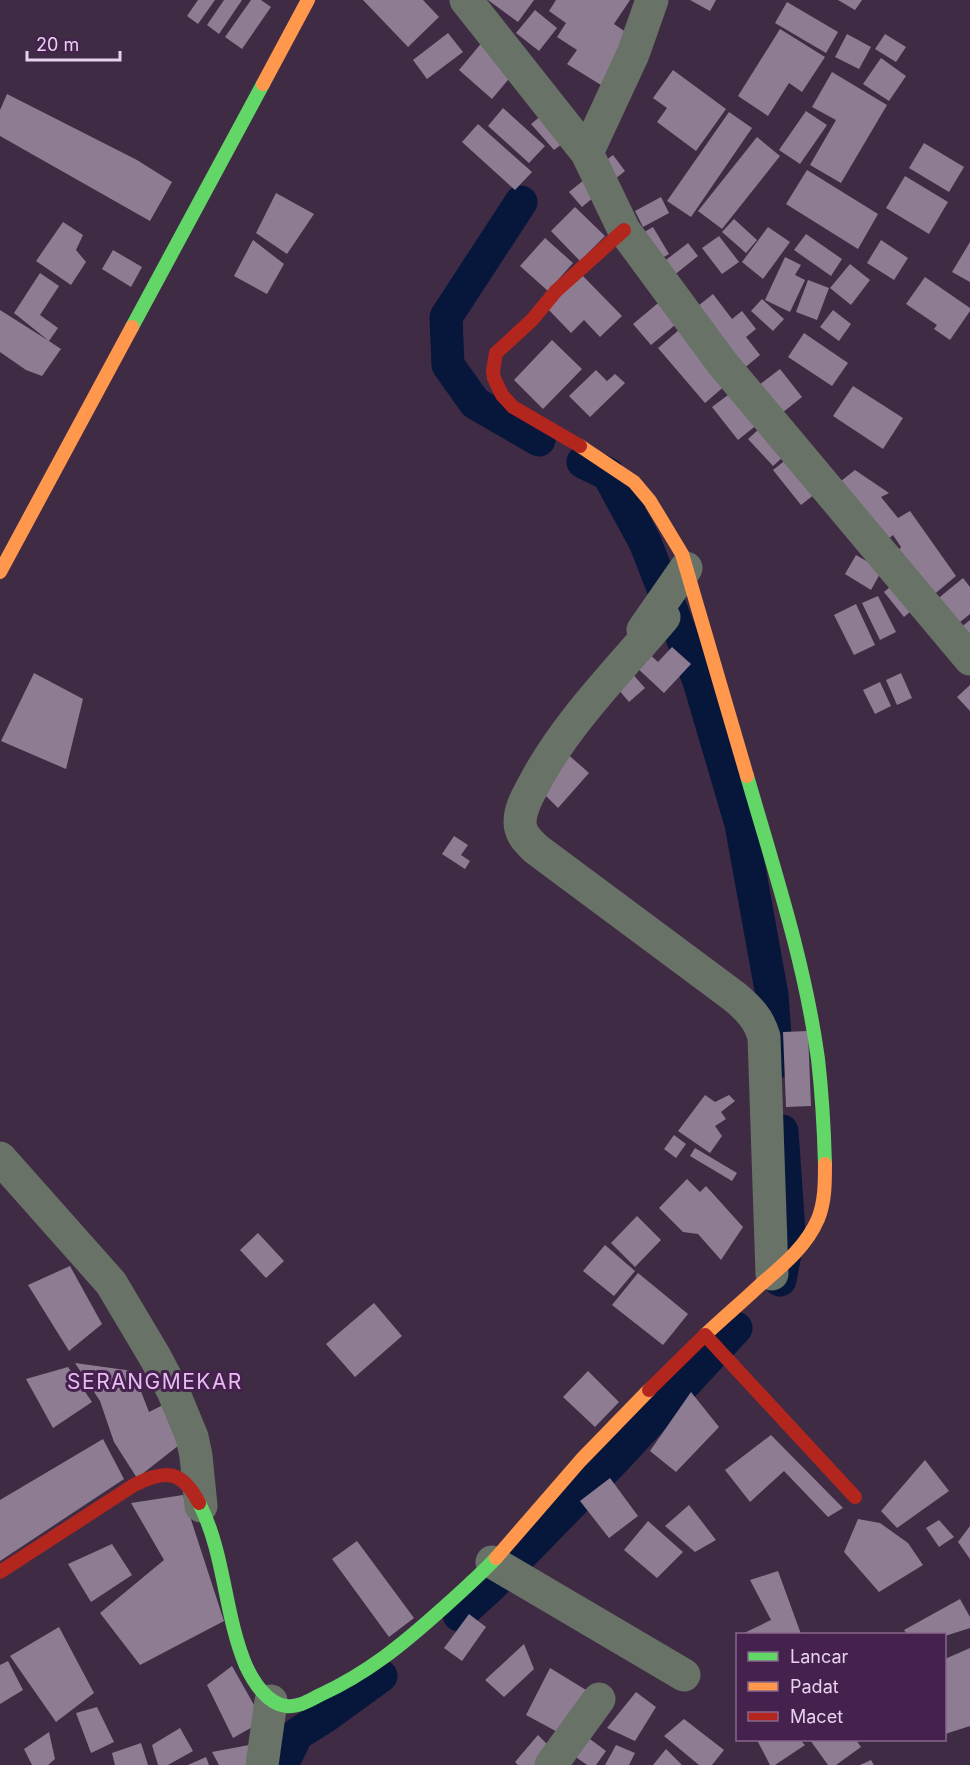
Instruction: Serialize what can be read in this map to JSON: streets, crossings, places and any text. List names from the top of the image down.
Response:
{
  "districts": ["SERANGMEKAR"],
  "legend": ["Lancar", "Padat", "Macet"],
  "scale_bar": "20 m"
}
